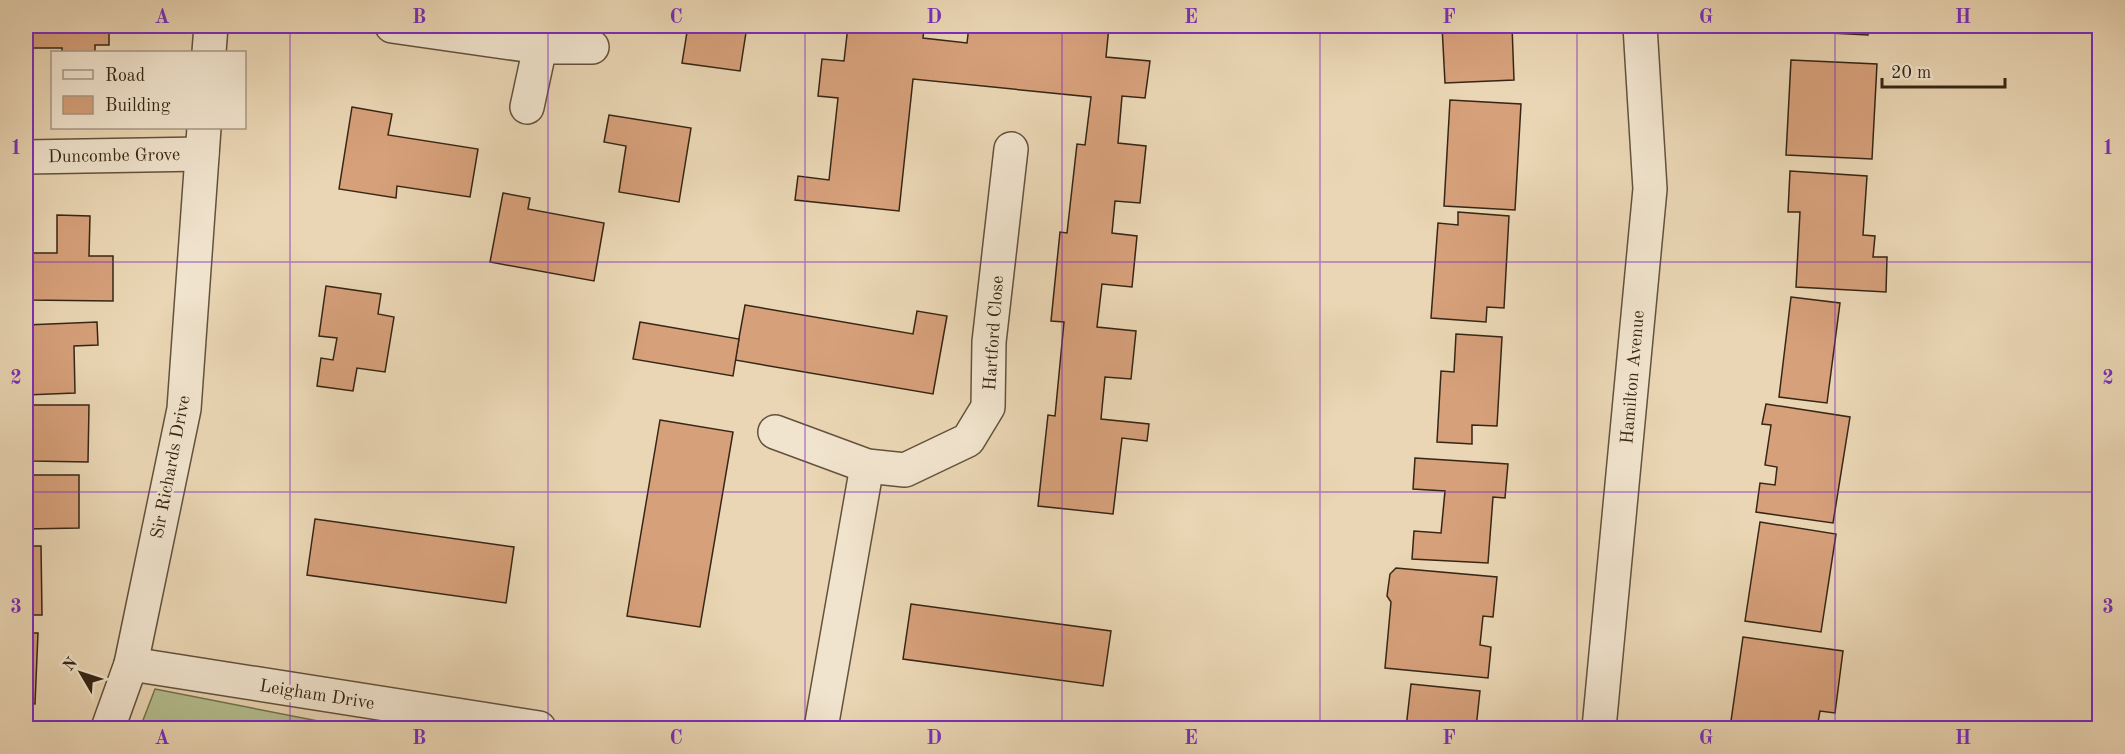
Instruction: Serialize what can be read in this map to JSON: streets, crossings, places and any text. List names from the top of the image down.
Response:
{
  "streets": {
    "street": [
      "Duncombe Grove",
      "Hartford Close",
      "Hamilton Avenue",
      "Sir Richards Drive",
      "Leigham Drive"
    ]
  },
  "crossings": [
    ["Duncombe Grove", "Sir Richards Drive"],
    ["Sir Richards Drive", "Leigham Drive"]
  ],
  "legend": ["Road", "Building"],
  "scale_bar": "20 m",
  "north": "top left",
  "grid": {
    "columns": [
      "A",
      "B",
      "C",
      "D",
      "E",
      "F",
      "G",
      "H"
    ],
    "rows": ["1", "2", "3"]
  }
}
